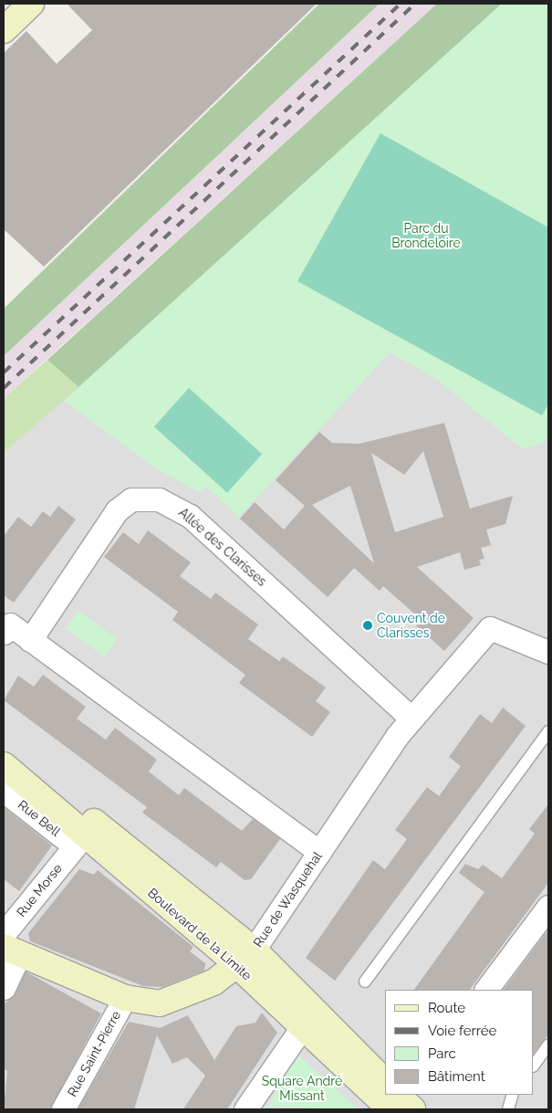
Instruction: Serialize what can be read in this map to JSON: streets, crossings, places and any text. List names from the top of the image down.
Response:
{
  "streets": {
    "main road": ["Rue de Wasquehal", "Boulevard de la Limite"],
    "street": [
      "Allée des Clarisses",
      "Rue Bell",
      "Rue Morse",
      "Rue Saint-Pierre"
    ]
  },
  "crossings": [
    ["Allée des Clarisses", "Rue de Wasquehal"],
    ["Rue Bell", "Rue Morse"],
    ["Rue de Wasquehal", "Boulevard de la Limite"],
    ["Rue de Wasquehal", "Rue Saint-Pierre"]
  ],
  "parks": ["Parc du Brondeloire", "Square André Missant"],
  "places": ["Couvent de Clarisses"],
  "legend": [
    "Route",
    "Voie ferrée",
    "Parc",
    "Bâtiment"
  ]
}
